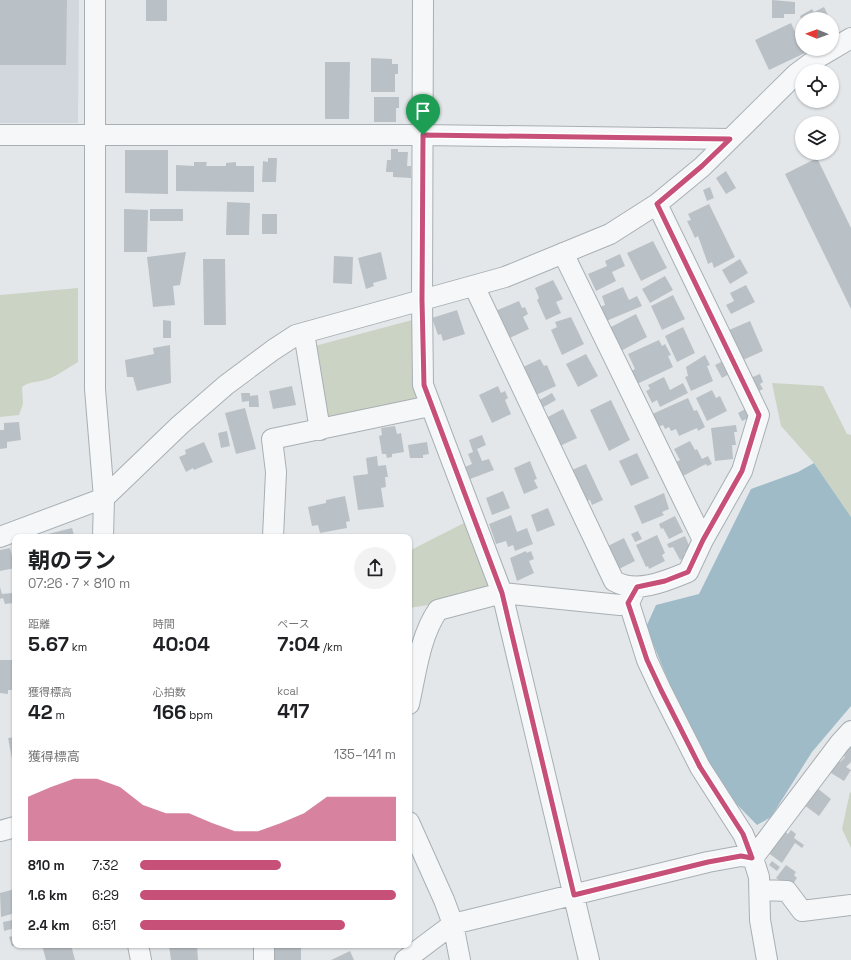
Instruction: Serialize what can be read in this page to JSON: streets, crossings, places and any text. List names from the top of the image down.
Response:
{
  "north": "left",
  "page": {
    "heading": ["朝のラン", "07:26 · 7 × 810 m"],
    "stats": [
      ["距離", "5.67 km"],
      ["時間", "40:04"],
      ["ペース", "7:04 /km"],
      ["獲得標高", "42 m"],
      ["心拍数", "166 bpm"],
      ["kcal", "417"]
    ],
    "chart": ["獲得標高", "135–141 m"],
    "list": [
      {
        "name": "810 m",
        "note": "7:32"
      },
      {
        "name": "1.6 km",
        "note": "6:29"
      },
      {
        "name": "2.4 km",
        "note": "6:51"
      }
    ]
  }
}
